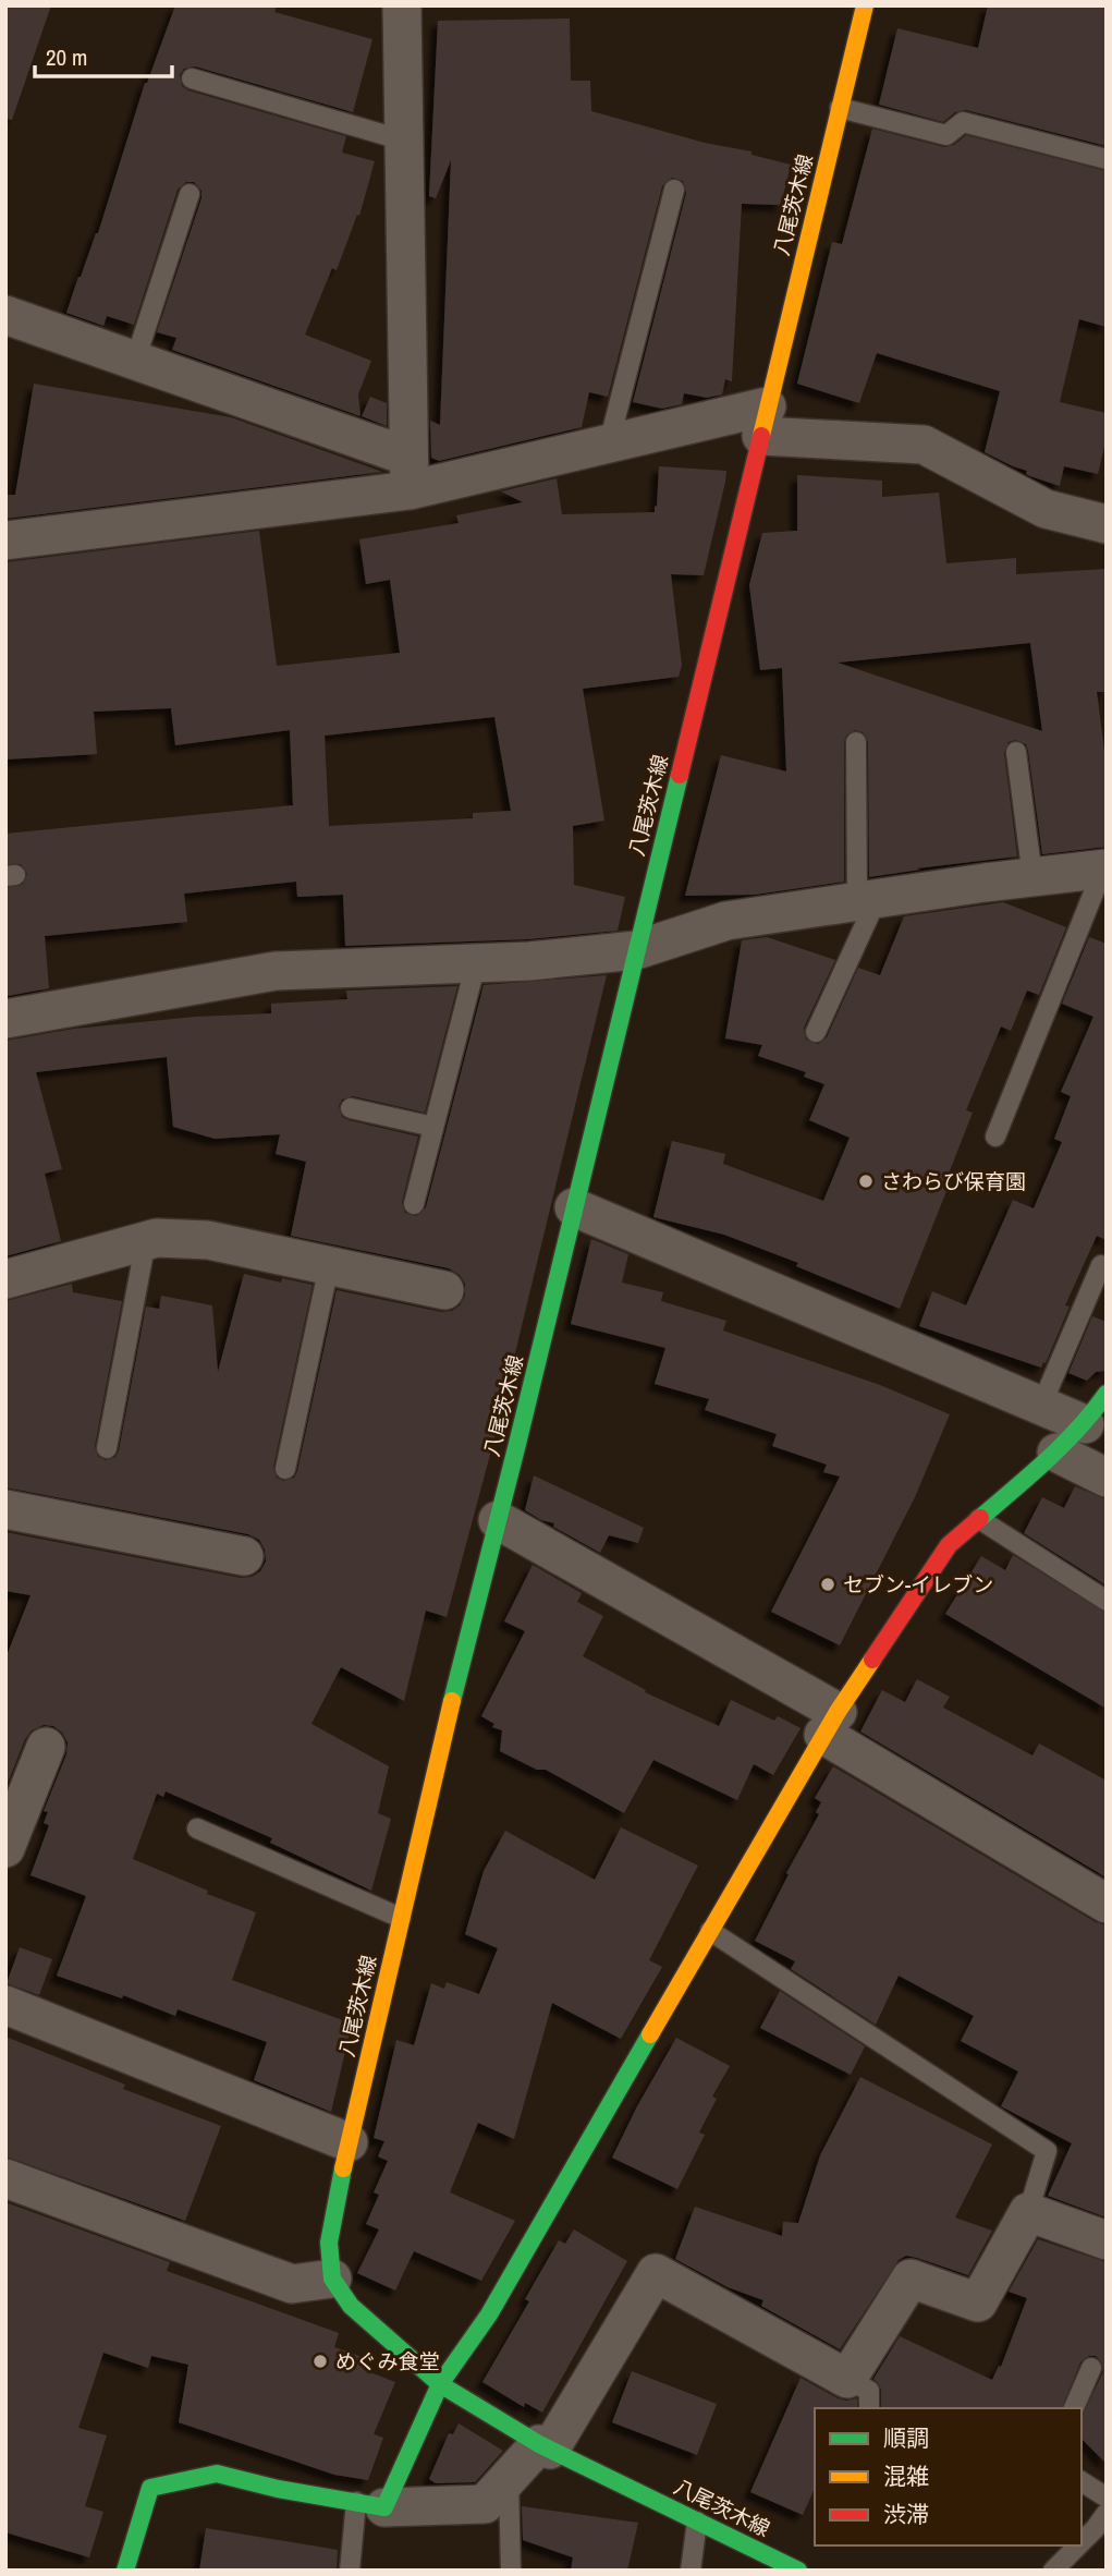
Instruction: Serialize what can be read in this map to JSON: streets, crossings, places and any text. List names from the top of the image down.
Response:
{
  "streets": {
    "main road": ["八尾茨木線"]
  },
  "places": ["さわらび保育園", "セブン-イレブン", "めぐみ食堂"],
  "legend": ["順調", "混雑", "渋滞"],
  "scale_bar": "20 m"
}
